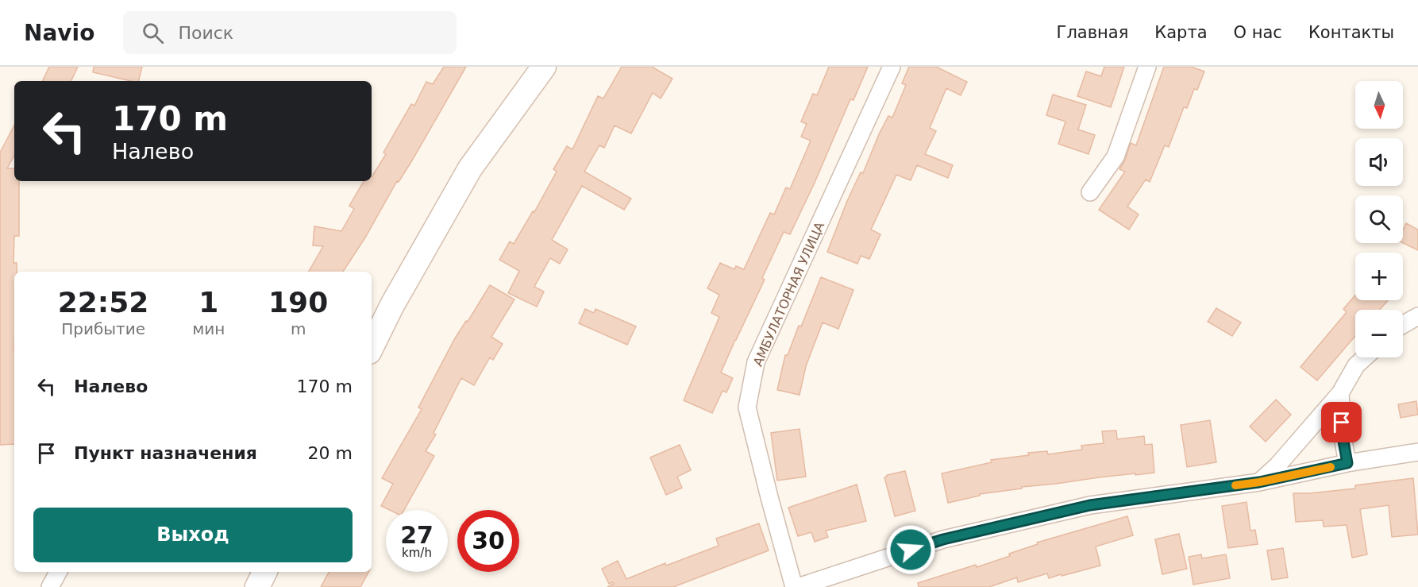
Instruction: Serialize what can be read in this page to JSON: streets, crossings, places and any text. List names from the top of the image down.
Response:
{
  "streets": {
    "street": ["АМБУЛАТОРНАЯ УЛИЦА"]
  },
  "north": "bottom",
  "page": {
    "header": "Navio",
    "search": "Поиск",
    "nav": [
      "Главная",
      "Карта",
      "О нас",
      "Контакты"
    ],
    "map_buttons": ["+", "−"],
    "turn": ["170 m", "Налево"],
    "eta": [
      "22:52",
      "Прибытие",
      "1",
      "мин",
      "190",
      "m"
    ],
    "list": [
      {
        "name": "Налево",
        "value": "170 m"
      },
      {
        "name": "Пункт назначения",
        "value": "20 m"
      }
    ],
    "buttons": "Выход",
    "speed": "27 km/h",
    "limit": "30"
  }
}
